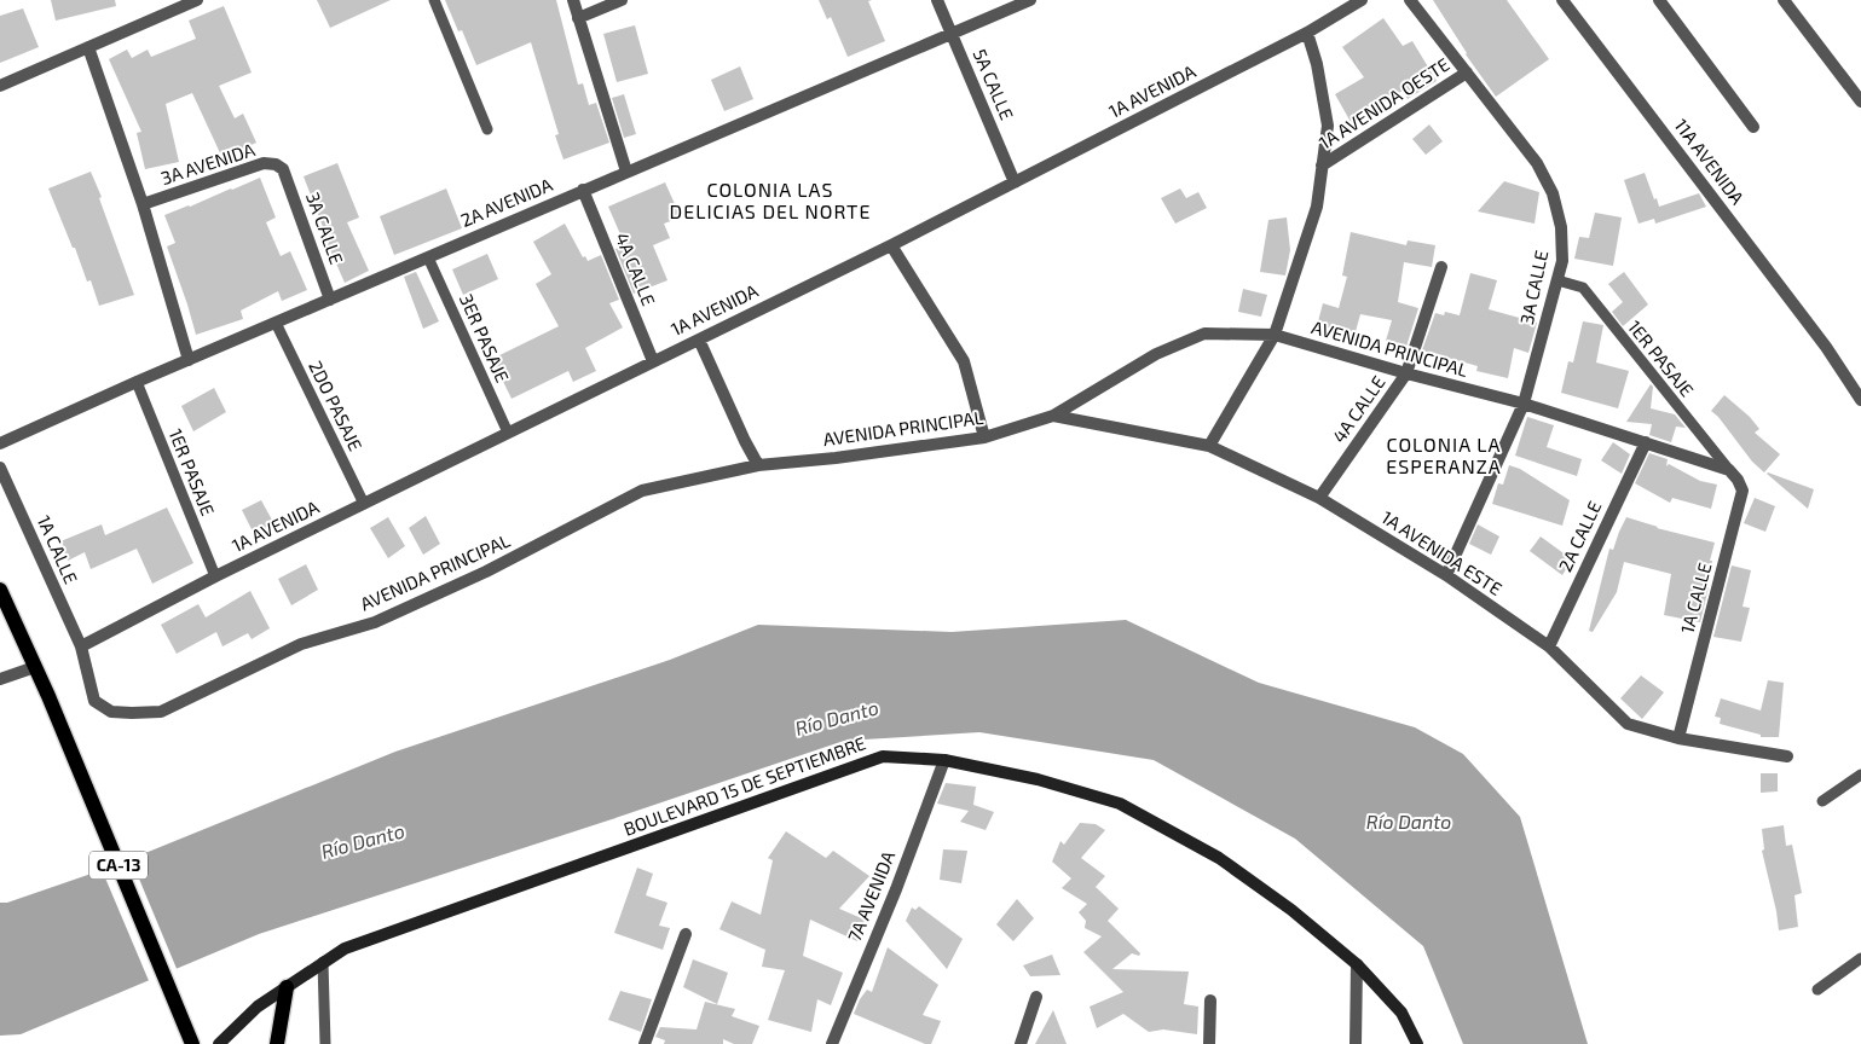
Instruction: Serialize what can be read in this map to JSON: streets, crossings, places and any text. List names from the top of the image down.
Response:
{
  "streets": {
    "main road": ["CA-13"],
    "street": [
      "5A CALLE",
      "1A AVENIDA",
      "1A AVENIDA OESTE",
      "11A AVENIDA",
      "3A AVENIDA",
      "2A AVENIDA",
      "3A CALLE",
      "4A CALLE",
      "AVENIDA PRINCIPAL",
      "2A CALLE",
      "1A CALLE",
      "1A AVENIDA ESTE",
      "BOULEVARD 15 DE SEPTIEMBRE",
      "7A AVENIDA"
    ],
    "lane": ["3ER PASAJE", "1ER PASAJE", "2DO PASAJE"]
  },
  "crossings": [
    ["5A CALLE", "1A AVENIDA"],
    ["5A CALLE", "2A AVENIDA"],
    ["1A AVENIDA", "4A CALLE"],
    ["1A AVENIDA", "3ER PASAJE"],
    ["1A AVENIDA", "1ER PASAJE"],
    ["1A AVENIDA", "2DO PASAJE"],
    ["1A AVENIDA", "1A CALLE"],
    ["1A AVENIDA OESTE", "3A CALLE"],
    ["3A AVENIDA", "3A CALLE"],
    ["2A AVENIDA", "3A CALLE"],
    ["2A AVENIDA", "4A CALLE"],
    ["2A AVENIDA", "3ER PASAJE"],
    ["2A AVENIDA", "1ER PASAJE"],
    ["2A AVENIDA", "2DO PASAJE"],
    ["3A CALLE", "AVENIDA PRINCIPAL"],
    ["3A CALLE", "1ER PASAJE"],
    ["3A CALLE", "1A AVENIDA ESTE"],
    ["4A CALLE", "AVENIDA PRINCIPAL"],
    ["4A CALLE", "1A AVENIDA ESTE"],
    ["AVENIDA PRINCIPAL", "1ER PASAJE"],
    ["AVENIDA PRINCIPAL", "2A CALLE"],
    ["AVENIDA PRINCIPAL", "1A CALLE"],
    ["AVENIDA PRINCIPAL", "1A AVENIDA ESTE"],
    ["1ER PASAJE", "1A CALLE"],
    ["2A CALLE", "1A AVENIDA ESTE"],
    ["1A CALLE", "1A AVENIDA ESTE"],
    ["BOULEVARD 15 DE SEPTIEMBRE", "7A AVENIDA"]
  ],
  "districts": ["COLONIA LAS DELICIAS DEL NORTE", "COLONIA LA ESPERANZA"],
  "water": ["Río Danto"]
}
